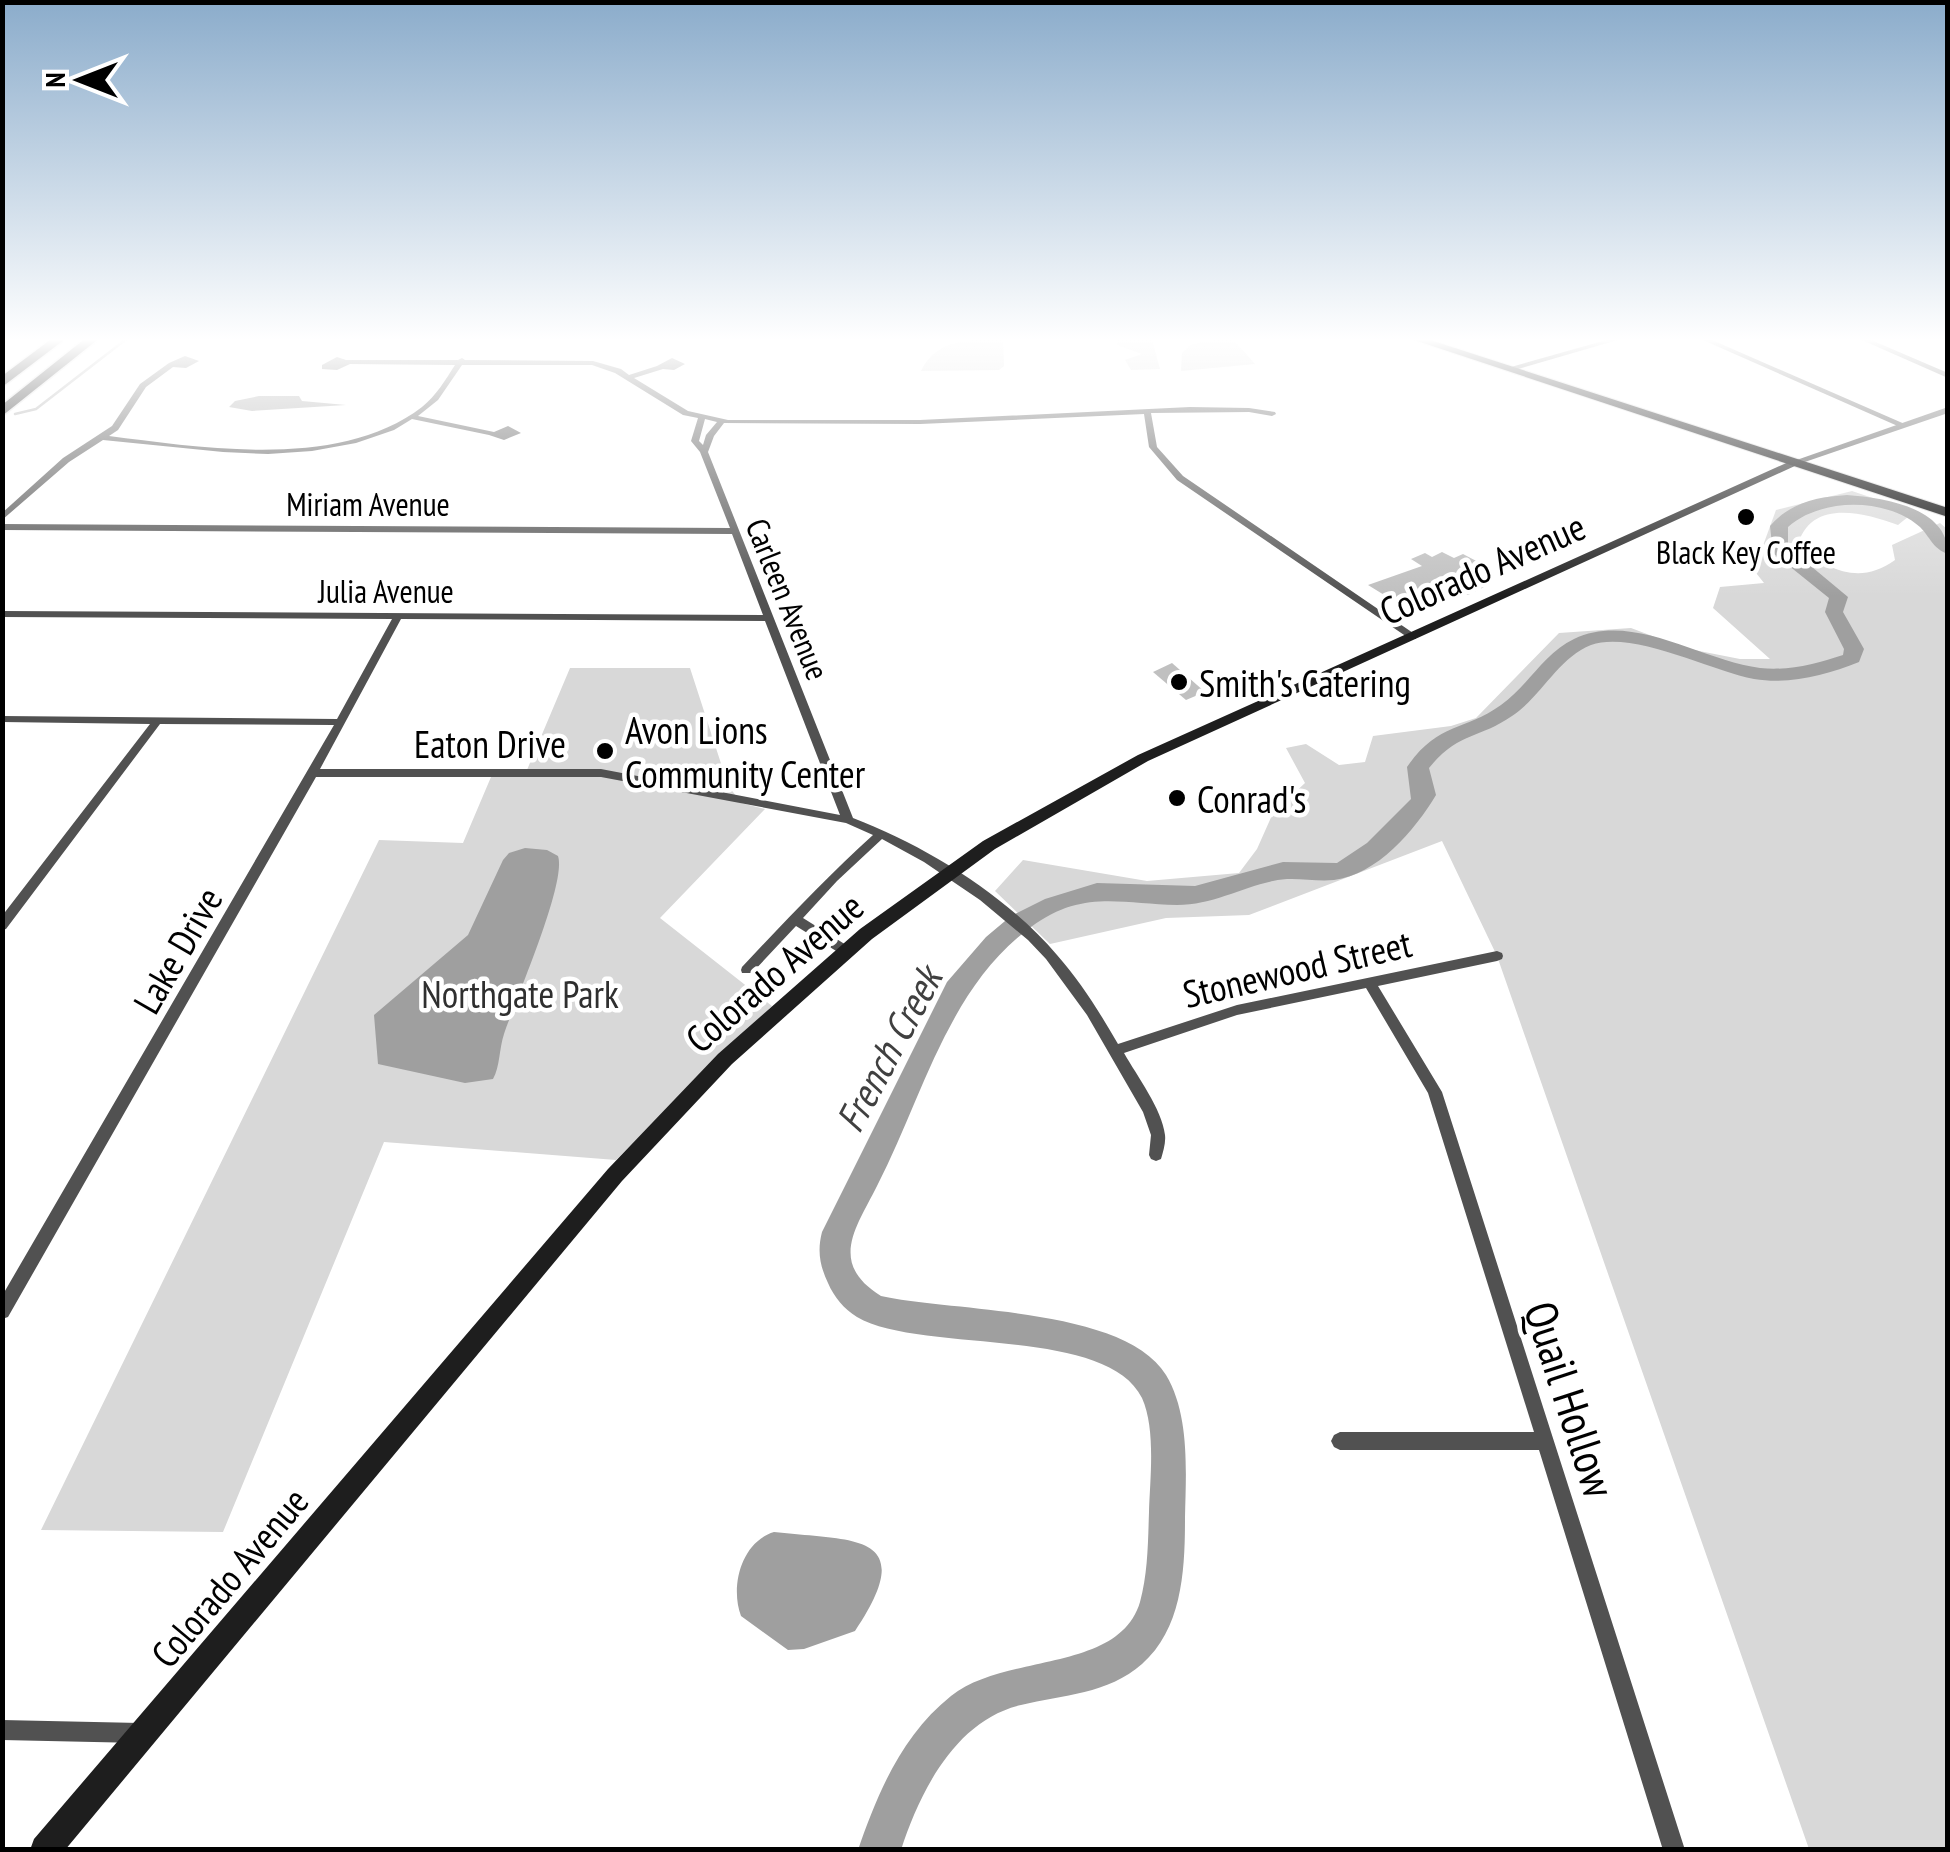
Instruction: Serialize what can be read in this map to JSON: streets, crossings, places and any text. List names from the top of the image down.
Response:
{
  "streets": {
    "main road": ["Colorado Avenue"],
    "street": [
      "Miriam Avenue",
      "Julia Avenue",
      "Carleen Avenue",
      "Eaton Drive",
      "Lake Drive",
      "Stonewood Street",
      "Quail Hollow"
    ]
  },
  "crossings": [
    ["Miriam Avenue", "Carleen Avenue"],
    ["Colorado Avenue", "Eaton Drive"],
    ["Julia Avenue", "Carleen Avenue"],
    ["Julia Avenue", "Lake Drive"],
    ["Carleen Avenue", "Eaton Drive"],
    ["Eaton Drive", "Lake Drive"],
    ["Eaton Drive", "Stonewood Street"],
    ["Stonewood Street", "Quail Hollow"]
  ],
  "water": ["French Creek"],
  "parks": ["Northgate Park"],
  "places": [
    "Black Key Coffee",
    "Smith's Catering",
    "Avon Lions Community Center",
    "Conrad's"
  ],
  "north": "left"
}
